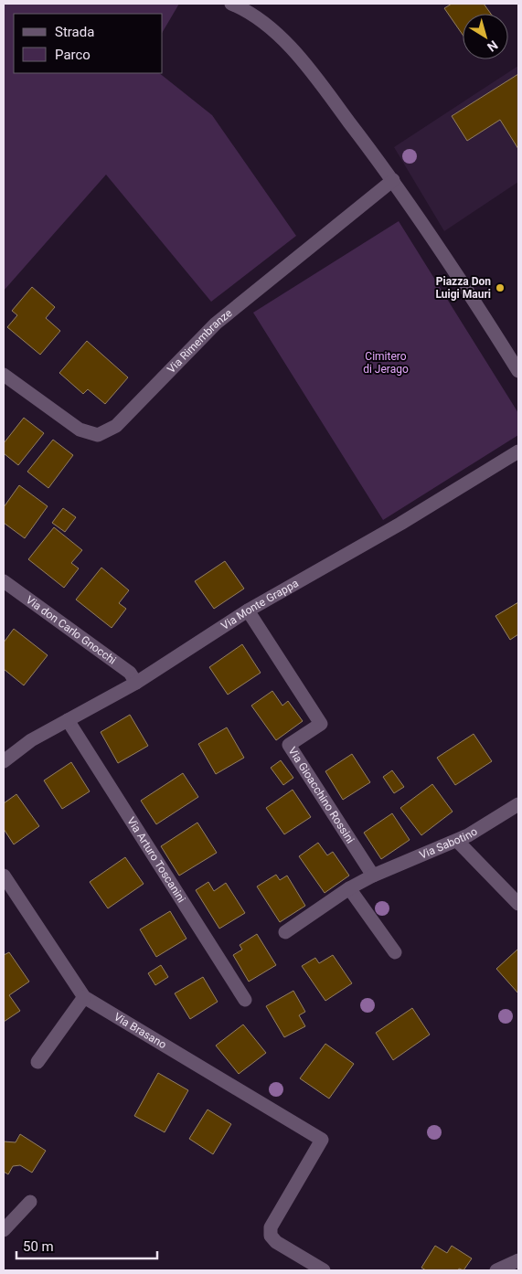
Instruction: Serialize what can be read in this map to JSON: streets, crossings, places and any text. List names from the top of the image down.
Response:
{
  "streets": {
    "street": [
      "Via Rimembranze",
      "Via Monte Grappa",
      "Via don Carlo Gnocchi",
      "Via Gioacchino Rossini",
      "Via Sabotino",
      "Via Arturo Toscanini",
      "Via Brasano"
    ]
  },
  "crossings": [
    ["Via Monte Grappa", "Via don Carlo Gnocchi"],
    ["Via Monte Grappa", "Via Gioacchino Rossini"],
    ["Via Monte Grappa", "Via Arturo Toscanini"],
    ["Via Gioacchino Rossini", "Via Sabotino"]
  ],
  "parks": ["Cimitero di Jerago"],
  "places": ["Piazza Don Luigi Mauri"],
  "legend": ["Strada", "Parco"],
  "scale_bar": "50 m",
  "north": "bottom right"
}
